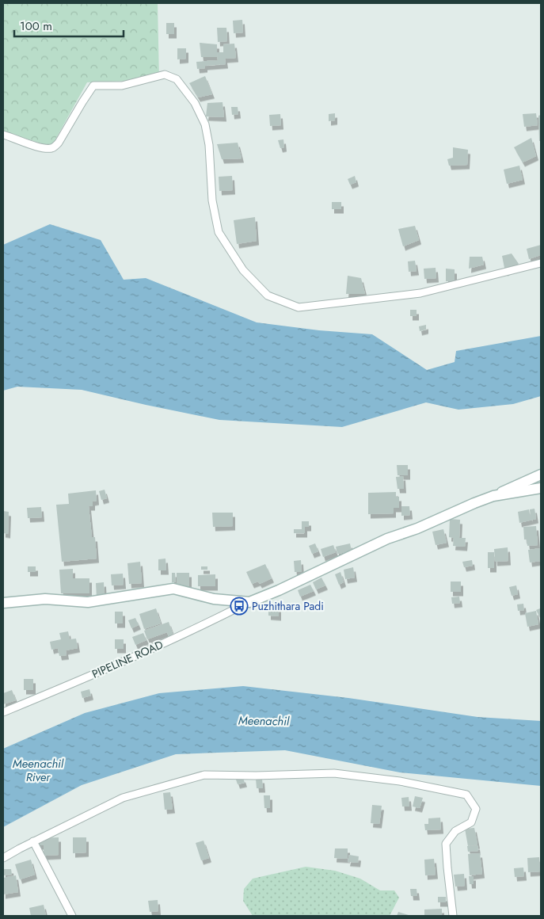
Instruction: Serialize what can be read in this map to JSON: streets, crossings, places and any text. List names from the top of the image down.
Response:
{
  "streets": {
    "street": ["PIPELINE ROAD"]
  },
  "water": ["Meenachil", "Meenachil River"],
  "places": {
    "bus stop": ["Puzhithara Padi"]
  },
  "scale_bar": "100 m"
}
